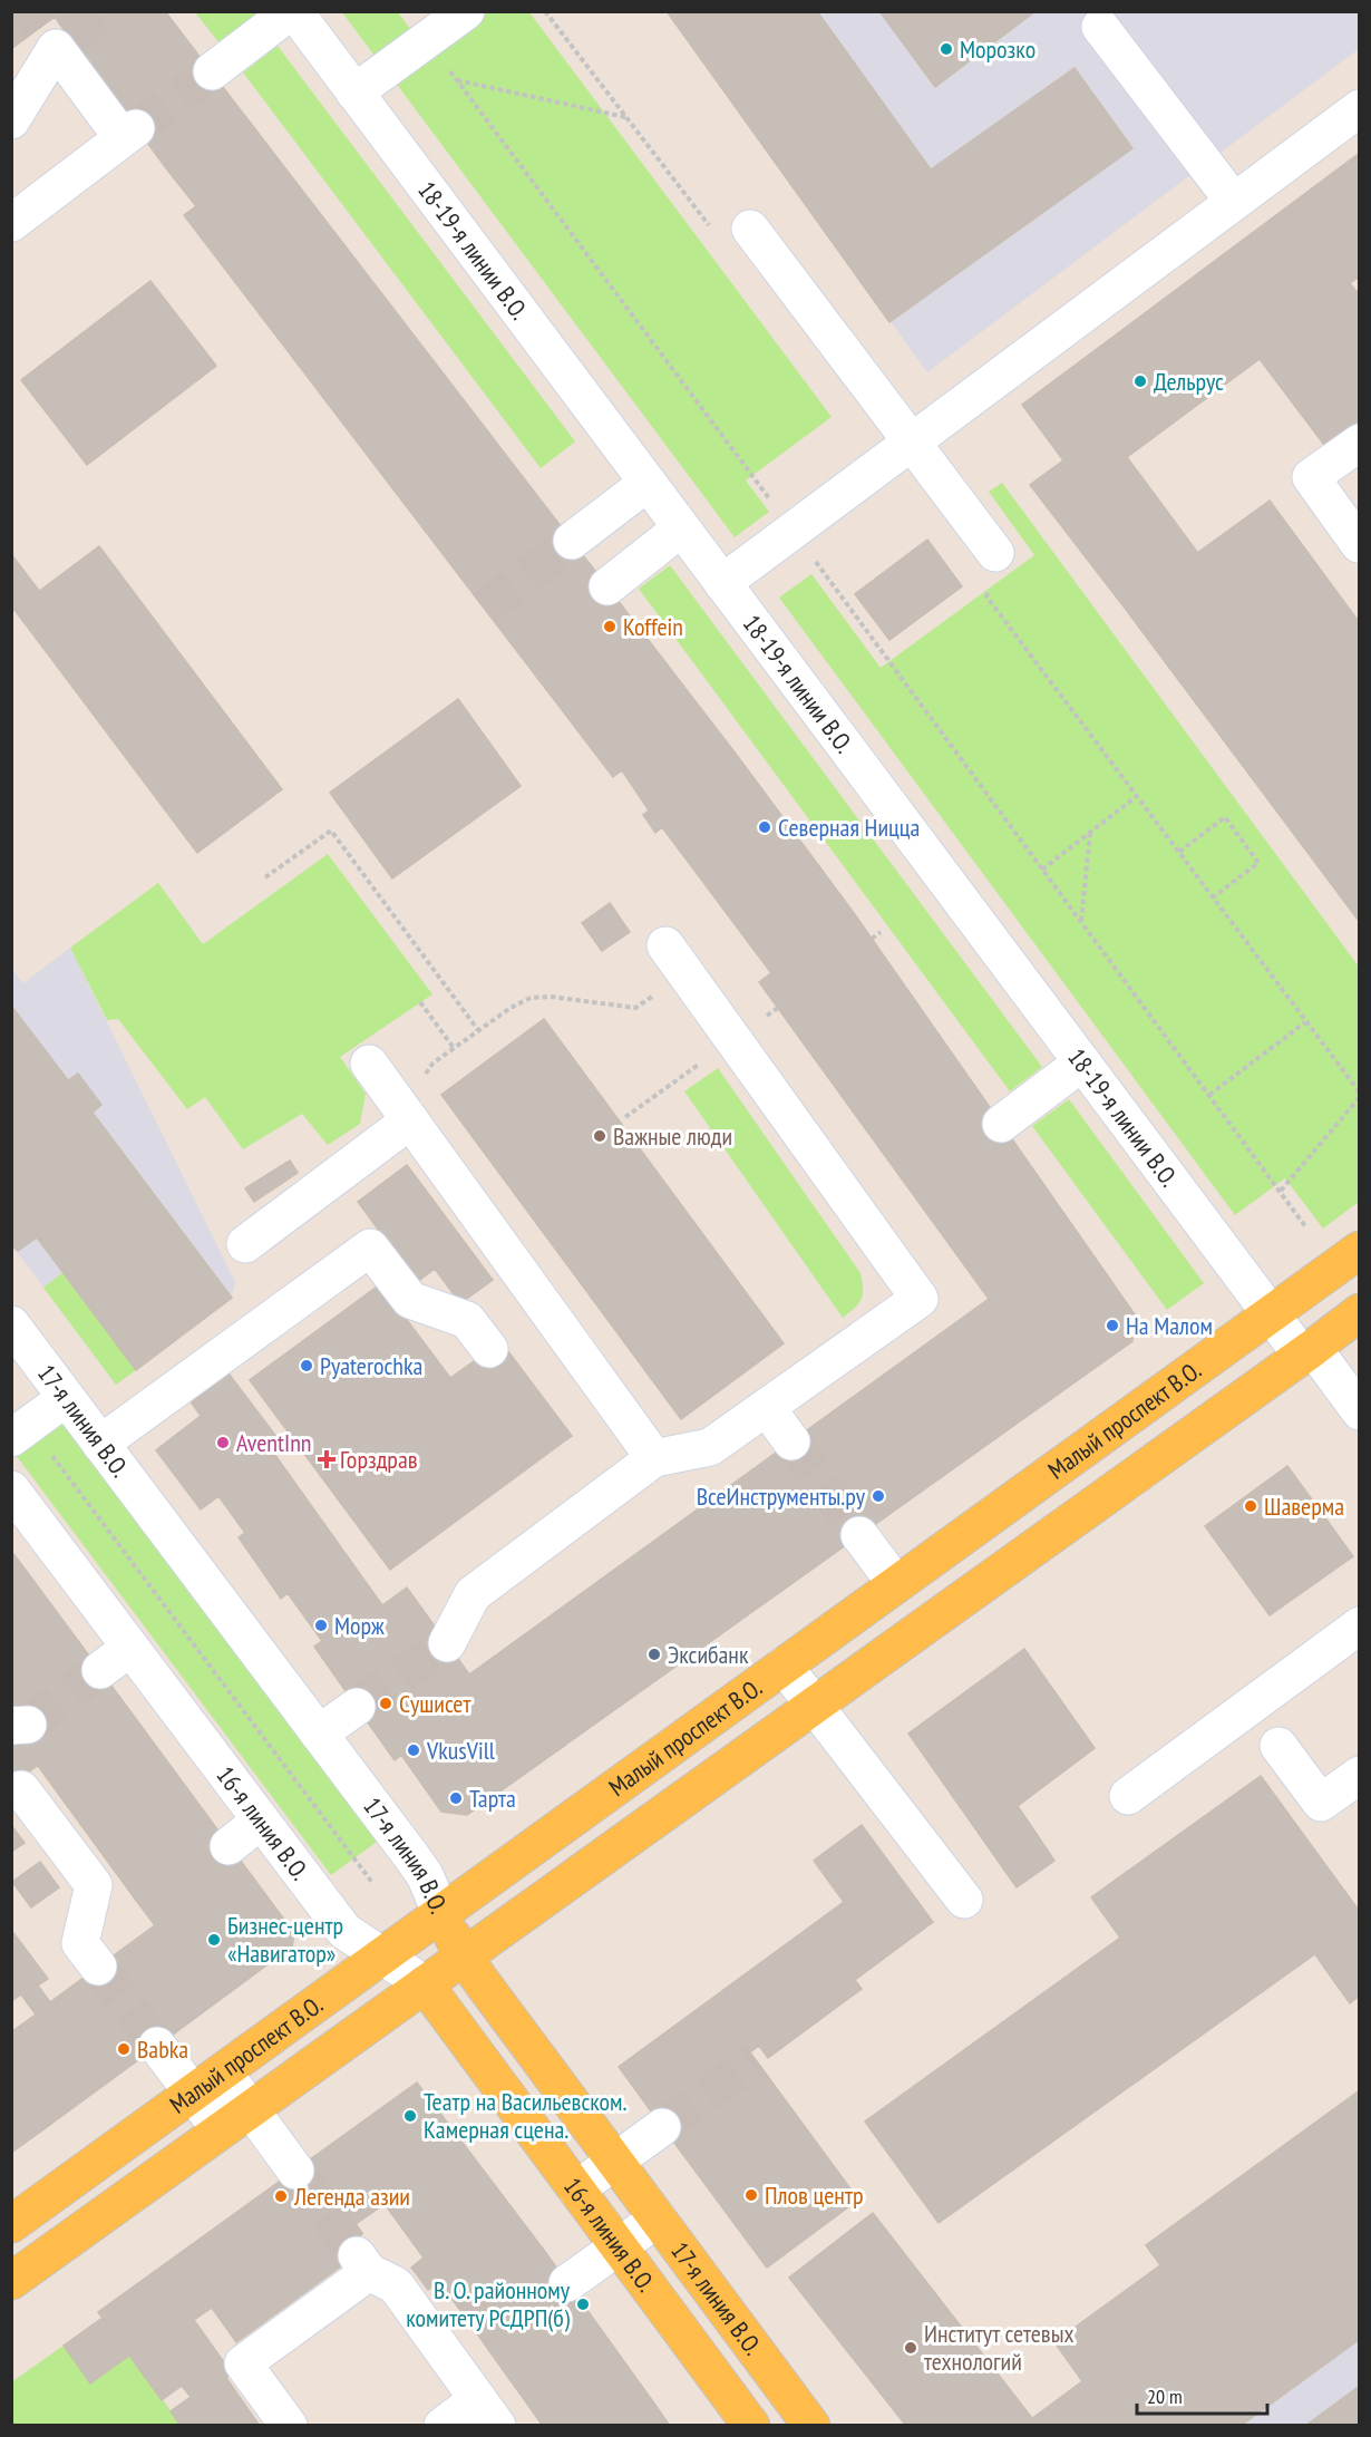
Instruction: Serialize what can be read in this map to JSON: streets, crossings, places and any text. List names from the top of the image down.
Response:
{
  "streets": {
    "main road": ["Малый проспект В.О.", "17-я линия В.О.", "16-я линия В.О."],
    "street": ["18-19-я линии В.О."]
  },
  "crossings": [
    ["18-19-я линии В.О.", "Малый проспект В.О."],
    ["Малый проспект В.О.", "17-я линия В.О."],
    ["Малый проспект В.О.", "16-я линия В.О."]
  ],
  "places": {
    "other": [
      "Морозко",
      "Дельрус",
      "Koffein",
      "Северная Ницца",
      "Важные люди",
      "На Малом",
      "Pyaterochka",
      "AventInn",
      "ВсеИнструменты.ру",
      "Шаверма",
      "Морж",
      "Эксибанк",
      "Сушисет",
      "VkusVill",
      "Тарта",
      "Бизнес-центр «Навигатор»",
      "Babka",
      "Театр на Васильевском. Камерная сцена.",
      "Плов центр",
      "Легенда азии",
      "В. О. районному комитету РСДРП(б)",
      "Институт сетевых технологий"
    ],
    "health": ["Горздрав"]
  },
  "scale_bar": "20 m"
}
